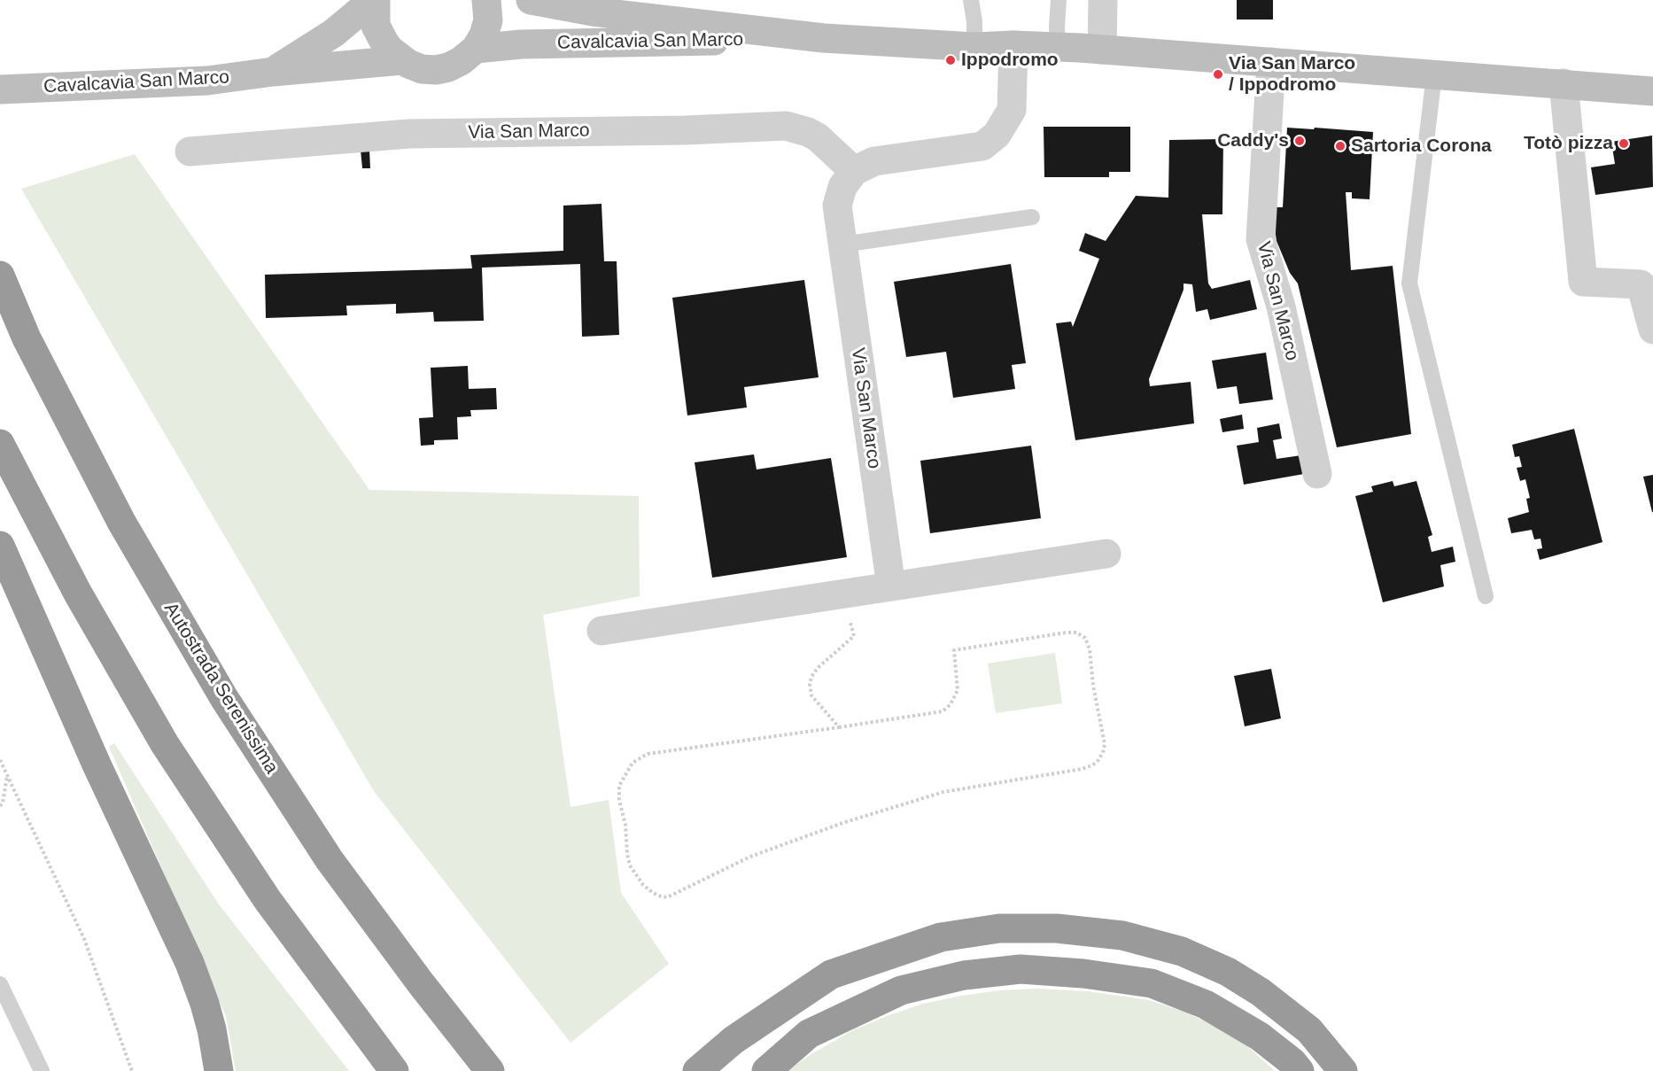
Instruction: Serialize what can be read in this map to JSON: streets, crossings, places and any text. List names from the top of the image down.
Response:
{
  "streets": {
    "highway": ["Autostrada Serenissima"],
    "main road": ["Cavalcavia San Marco"],
    "street": ["Via San Marco"]
  },
  "places": [
    "Ippodromo",
    "Via San Marco / Ippodromo",
    "Caddy's",
    "Totò pizza",
    "Sartoria Corona"
  ]
}
